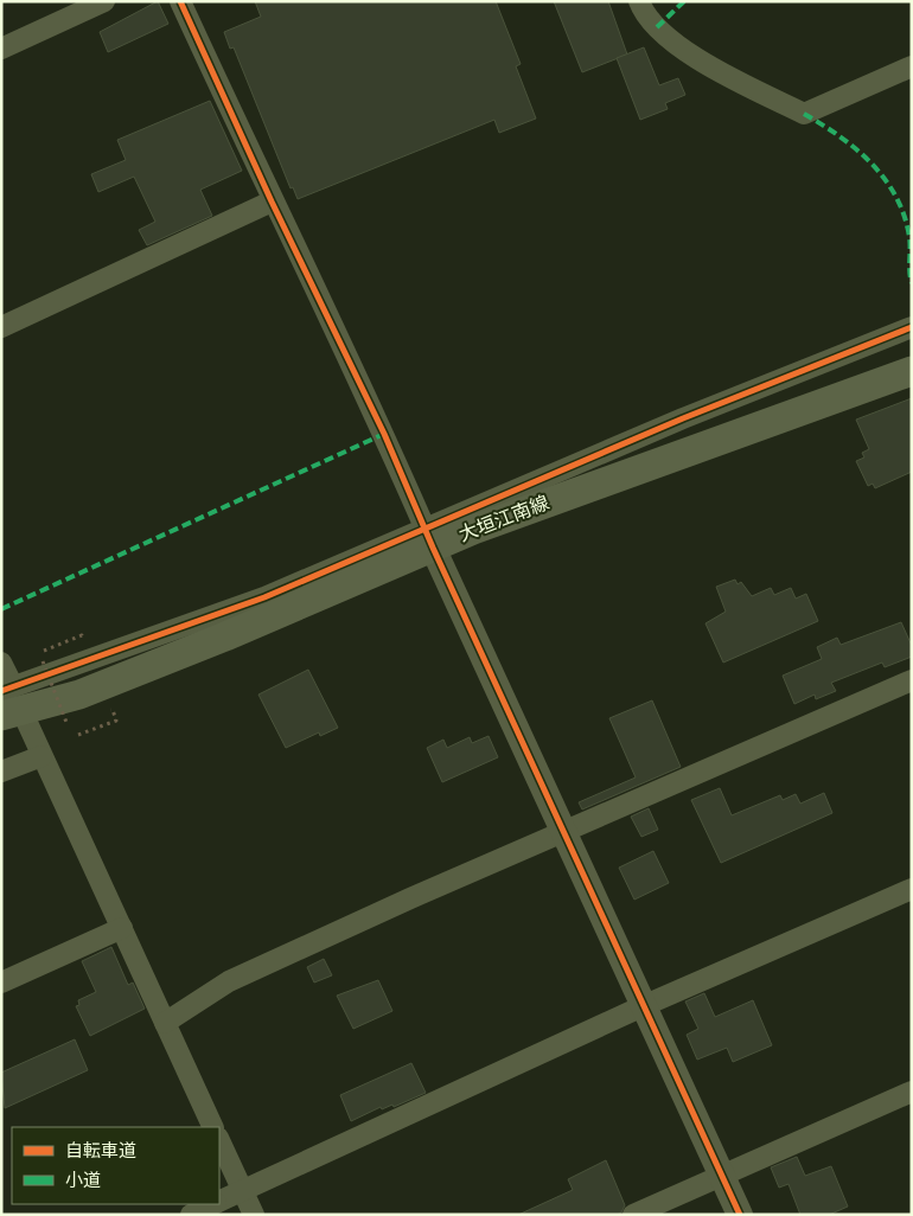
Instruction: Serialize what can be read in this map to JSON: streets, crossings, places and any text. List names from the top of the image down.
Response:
{
  "streets": {
    "main road": ["大垣江南線"]
  },
  "legend": ["自転車道", "小道"]
}
